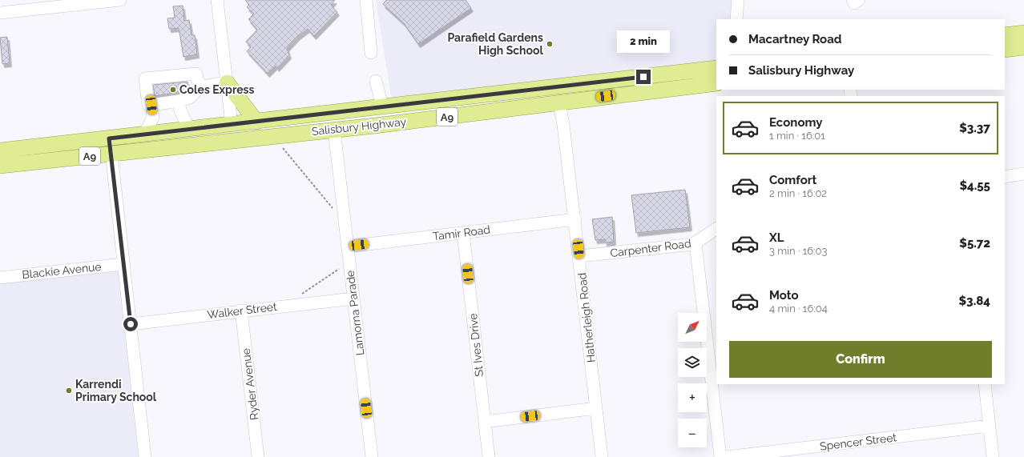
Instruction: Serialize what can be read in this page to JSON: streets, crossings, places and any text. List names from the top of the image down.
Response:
{
  "streets": {
    "main road": ["A9", "Salisbury Highway"],
    "street": [
      "Tamir Road",
      "Carpenter Road",
      "Blackie Avenue",
      "Walker Street",
      "Lamorna Parade",
      "Hatherleigh Road",
      "St Ives Drive",
      "Ryder Avenue",
      "Spencer Street"
    ]
  },
  "crossings": [
    ["Salisbury Highway", "Lamorna Parade"],
    ["Salisbury Highway", "Hatherleigh Road"],
    ["Tamir Road", "Lamorna Parade"],
    ["Tamir Road", "Hatherleigh Road"],
    ["Tamir Road", "St Ives Drive"],
    ["Carpenter Road", "Hatherleigh Road"],
    ["Walker Street", "Lamorna Parade"],
    ["Walker Street", "Ryder Avenue"]
  ],
  "places": ["Parafield Gardens High School", "Coles Express", "Karrendi Primary School"],
  "north": "top right",
  "page": {
    "banner": ["Macartney Road", "Salisbury Highway"],
    "bubble": "2 min",
    "list": [
      {
        "name": "Economy",
        "note": "1 min · 16:01",
        "value": "$3.37"
      },
      {
        "name": "Comfort",
        "note": "2 min · 16:02",
        "value": "$4.55"
      },
      {
        "name": "XL",
        "note": "3 min · 16:03",
        "value": "$5.72"
      },
      {
        "name": "Moto",
        "note": "4 min · 16:04",
        "value": "$3.84"
      }
    ],
    "map_buttons": ["+", "−"],
    "buttons": "Confirm"
  }
}
